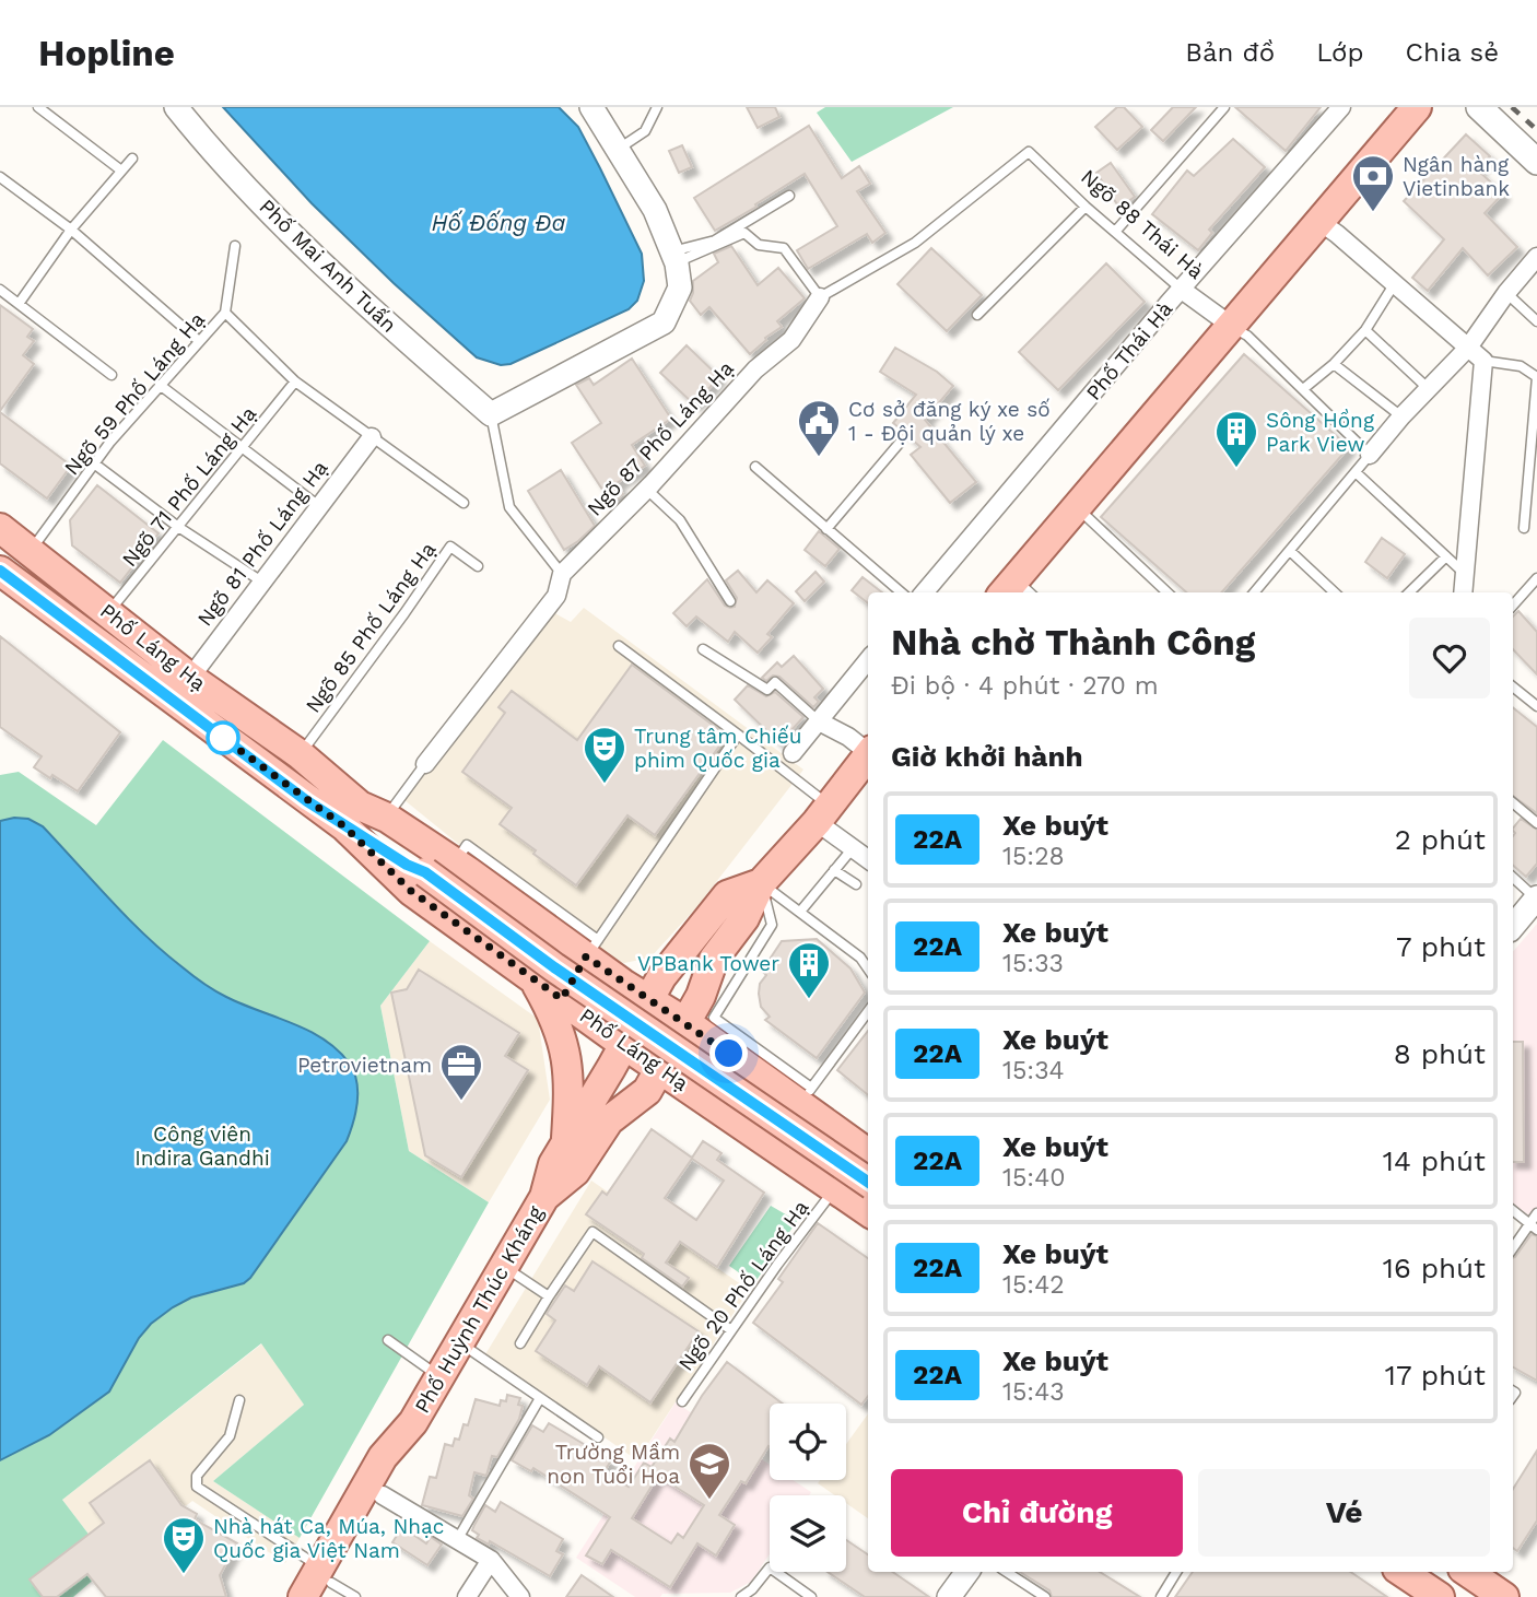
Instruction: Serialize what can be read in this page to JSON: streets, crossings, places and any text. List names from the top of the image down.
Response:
{
  "streets": {
    "main road": ["Phố Láng Hạ", "Phố Huỳnh Thúc Kháng"],
    "street": [
      "Ngõ 88 Thái Hà",
      "Phố Mai Anh Tuấn",
      "Phố Thái Hà",
      "Ngõ 87 Phố Láng Hạ",
      "Ngõ 81 Phố Láng Hạ"
    ],
    "lane": [
      "Ngõ 59 Phố Láng Hạ",
      "Ngõ 71 Phố Láng Hạ",
      "Ngõ 85 Phố Láng Hạ",
      "Ngõ 20 Phố Láng Hạ"
    ]
  },
  "crossings": [
    ["Ngõ 88 Thái Hà", "Phố Thái Hà"],
    ["Ngõ 88 Thái Hà", "Ngõ 87 Phố Láng Hạ"],
    ["Ngõ 59 Phố Láng Hạ", "Phố Láng Hạ"],
    ["Ngõ 87 Phố Láng Hạ", "Phố Láng Hạ"],
    ["Ngõ 71 Phố Láng Hạ", "Phố Láng Hạ"],
    ["Ngõ 81 Phố Láng Hạ", "Phố Láng Hạ"],
    ["Ngõ 85 Phố Láng Hạ", "Phố Láng Hạ"],
    ["Phố Láng Hạ", "Ngõ 20 Phố Láng Hạ"],
    ["Phố Láng Hạ", "Phố Huỳnh Thúc Kháng"]
  ],
  "water": ["Hố Đống Đa"],
  "parks": ["Công viên Indira Gandhi"],
  "places": {
    "bank": ["Ngân hàng Vietinbank"],
    "public building": ["Cơ sở đăng ký xe số 1 - Đội quản lý xe"],
    "building": ["Sông Hồng Park View", "VPBank Tower"],
    "theatre": ["Trung tâm Chiếu phim Quốc gia", "Nhà hát Ca, Múa, Nhạc Quốc gia Việt Nam"],
    "office": ["Petrovietnam"],
    "school or university": ["Trường Mầm non Tuổi Hoa"]
  },
  "lines": ["bus line 22A"],
  "page": {
    "header": "Hopline",
    "nav": ["Bản đồ", "Lớp", "Chia sẻ"],
    "heading": [
      ["Nhà chờ Thành Công", "Đi bộ · 4 phút · 270 m"],
      "Giờ khởi hành"
    ],
    "list": [
      {
        "mark": "22A",
        "name": "Xe buýt",
        "note": "15:28",
        "value": "2 phút"
      },
      {
        "mark": "22A",
        "name": "Xe buýt",
        "note": "15:33",
        "value": "7 phút"
      },
      {
        "mark": "22A",
        "name": "Xe buýt",
        "note": "15:34",
        "value": "8 phút"
      },
      {
        "mark": "22A",
        "name": "Xe buýt",
        "note": "15:40",
        "value": "14 phút"
      },
      {
        "mark": "22A",
        "name": "Xe buýt",
        "note": "15:42",
        "value": "16 phút"
      },
      {
        "mark": "22A",
        "name": "Xe buýt",
        "note": "15:43",
        "value": "17 phút"
      }
    ],
    "buttons": ["Chỉ đường", "Vé"]
  }
}
